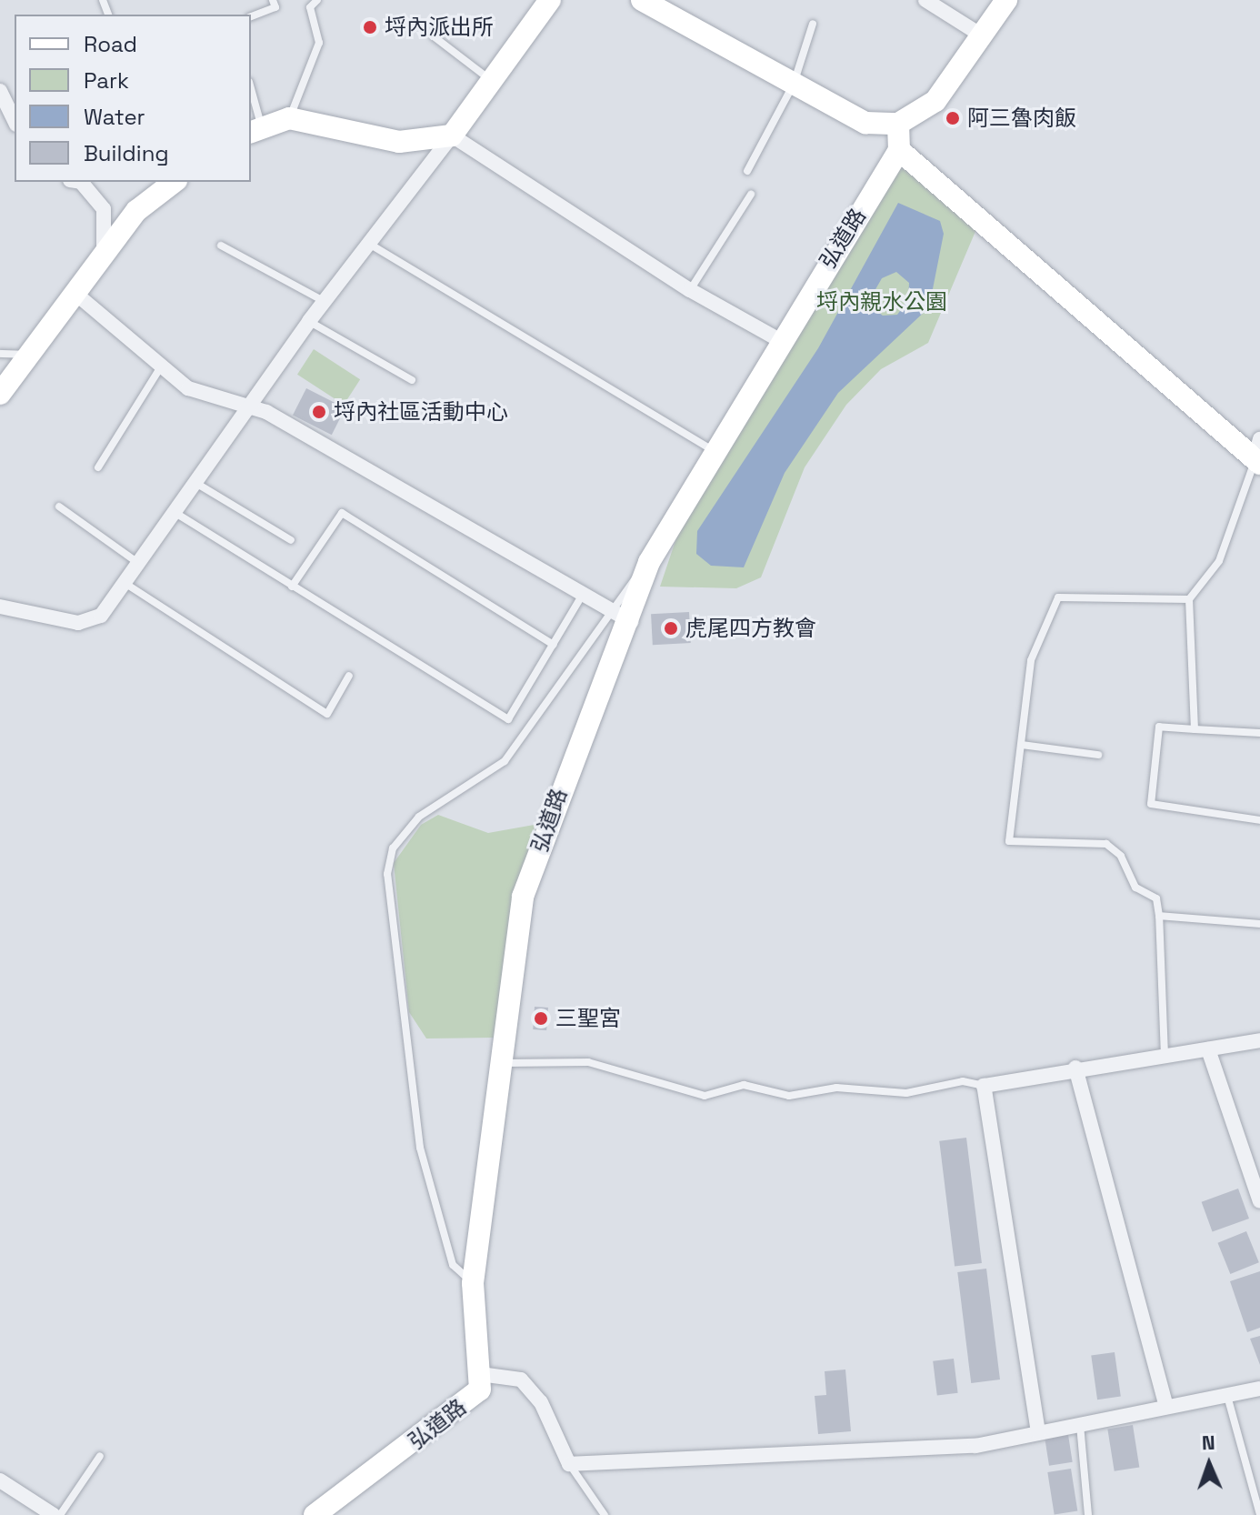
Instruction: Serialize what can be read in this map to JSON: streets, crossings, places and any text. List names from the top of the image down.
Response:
{
  "streets": {
    "street": ["弘道路"]
  },
  "parks": ["埒內親水公園"],
  "places": [
    "埒內派出所",
    "阿三魯肉飯",
    "埒內社區活動中心",
    "虎尾四方教會",
    "三聖宮"
  ],
  "legend": [
    "Road",
    "Park",
    "Water",
    "Building"
  ],
  "north": "top"
}
